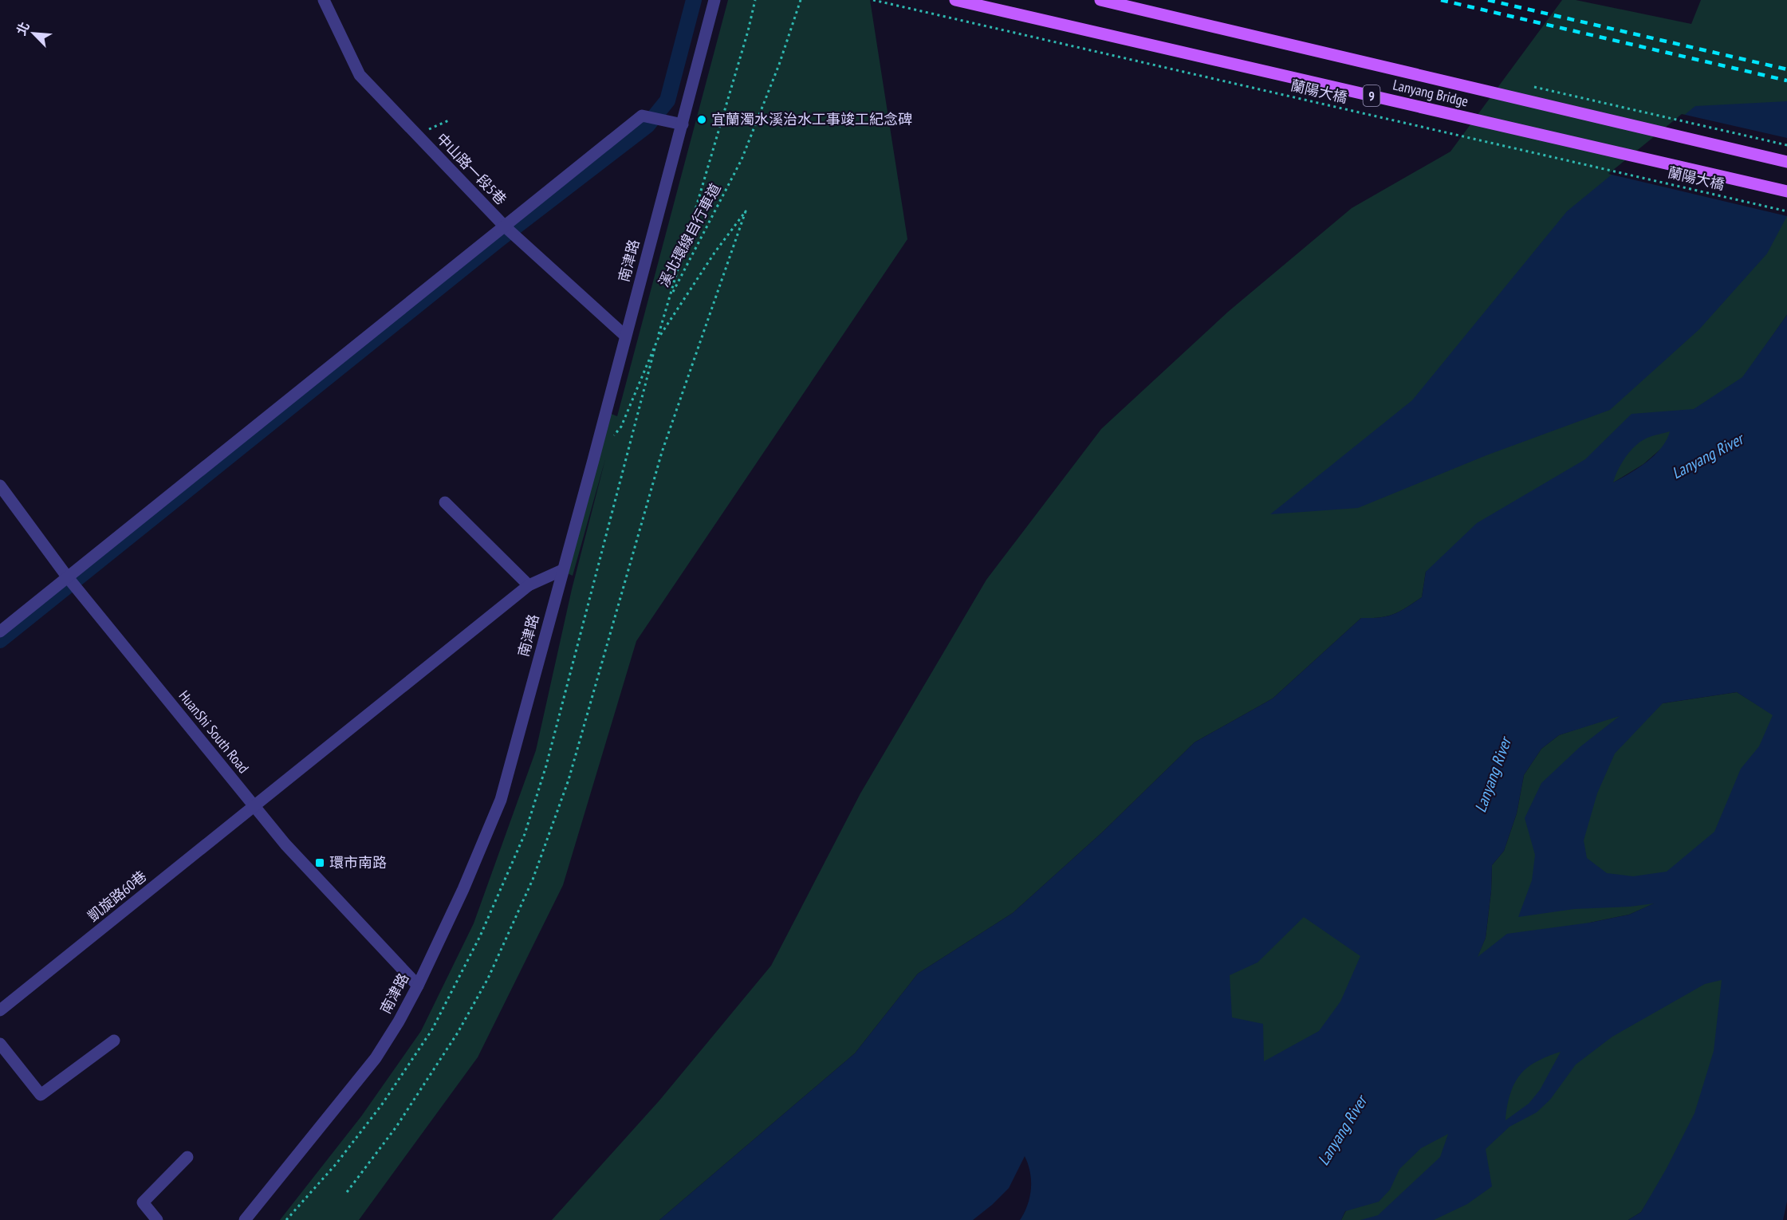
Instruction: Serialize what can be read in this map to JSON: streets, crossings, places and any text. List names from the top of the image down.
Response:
{
  "streets": {
    "main road": ["Lanyang Bridge", "9"],
    "street": [
      "中山路一段5巷",
      "南津路",
      "HuanShi South Road",
      "凱旋路60巷"
    ],
    "path": ["蘭陽大橋", "溪北環線自行車道"]
  },
  "crossings": [
    ["中山路一段5巷", "南津路"],
    ["南津路", "HuanShi South Road"],
    ["南津路", "凱旋路60巷"],
    ["HuanShi South Road", "凱旋路60巷"]
  ],
  "water": ["Lanyang River"],
  "places": {
    "other": ["宜蘭濁水溪治水工事竣工紀念碑"],
    "transit": ["環市南路"]
  },
  "north": "top left"
}
